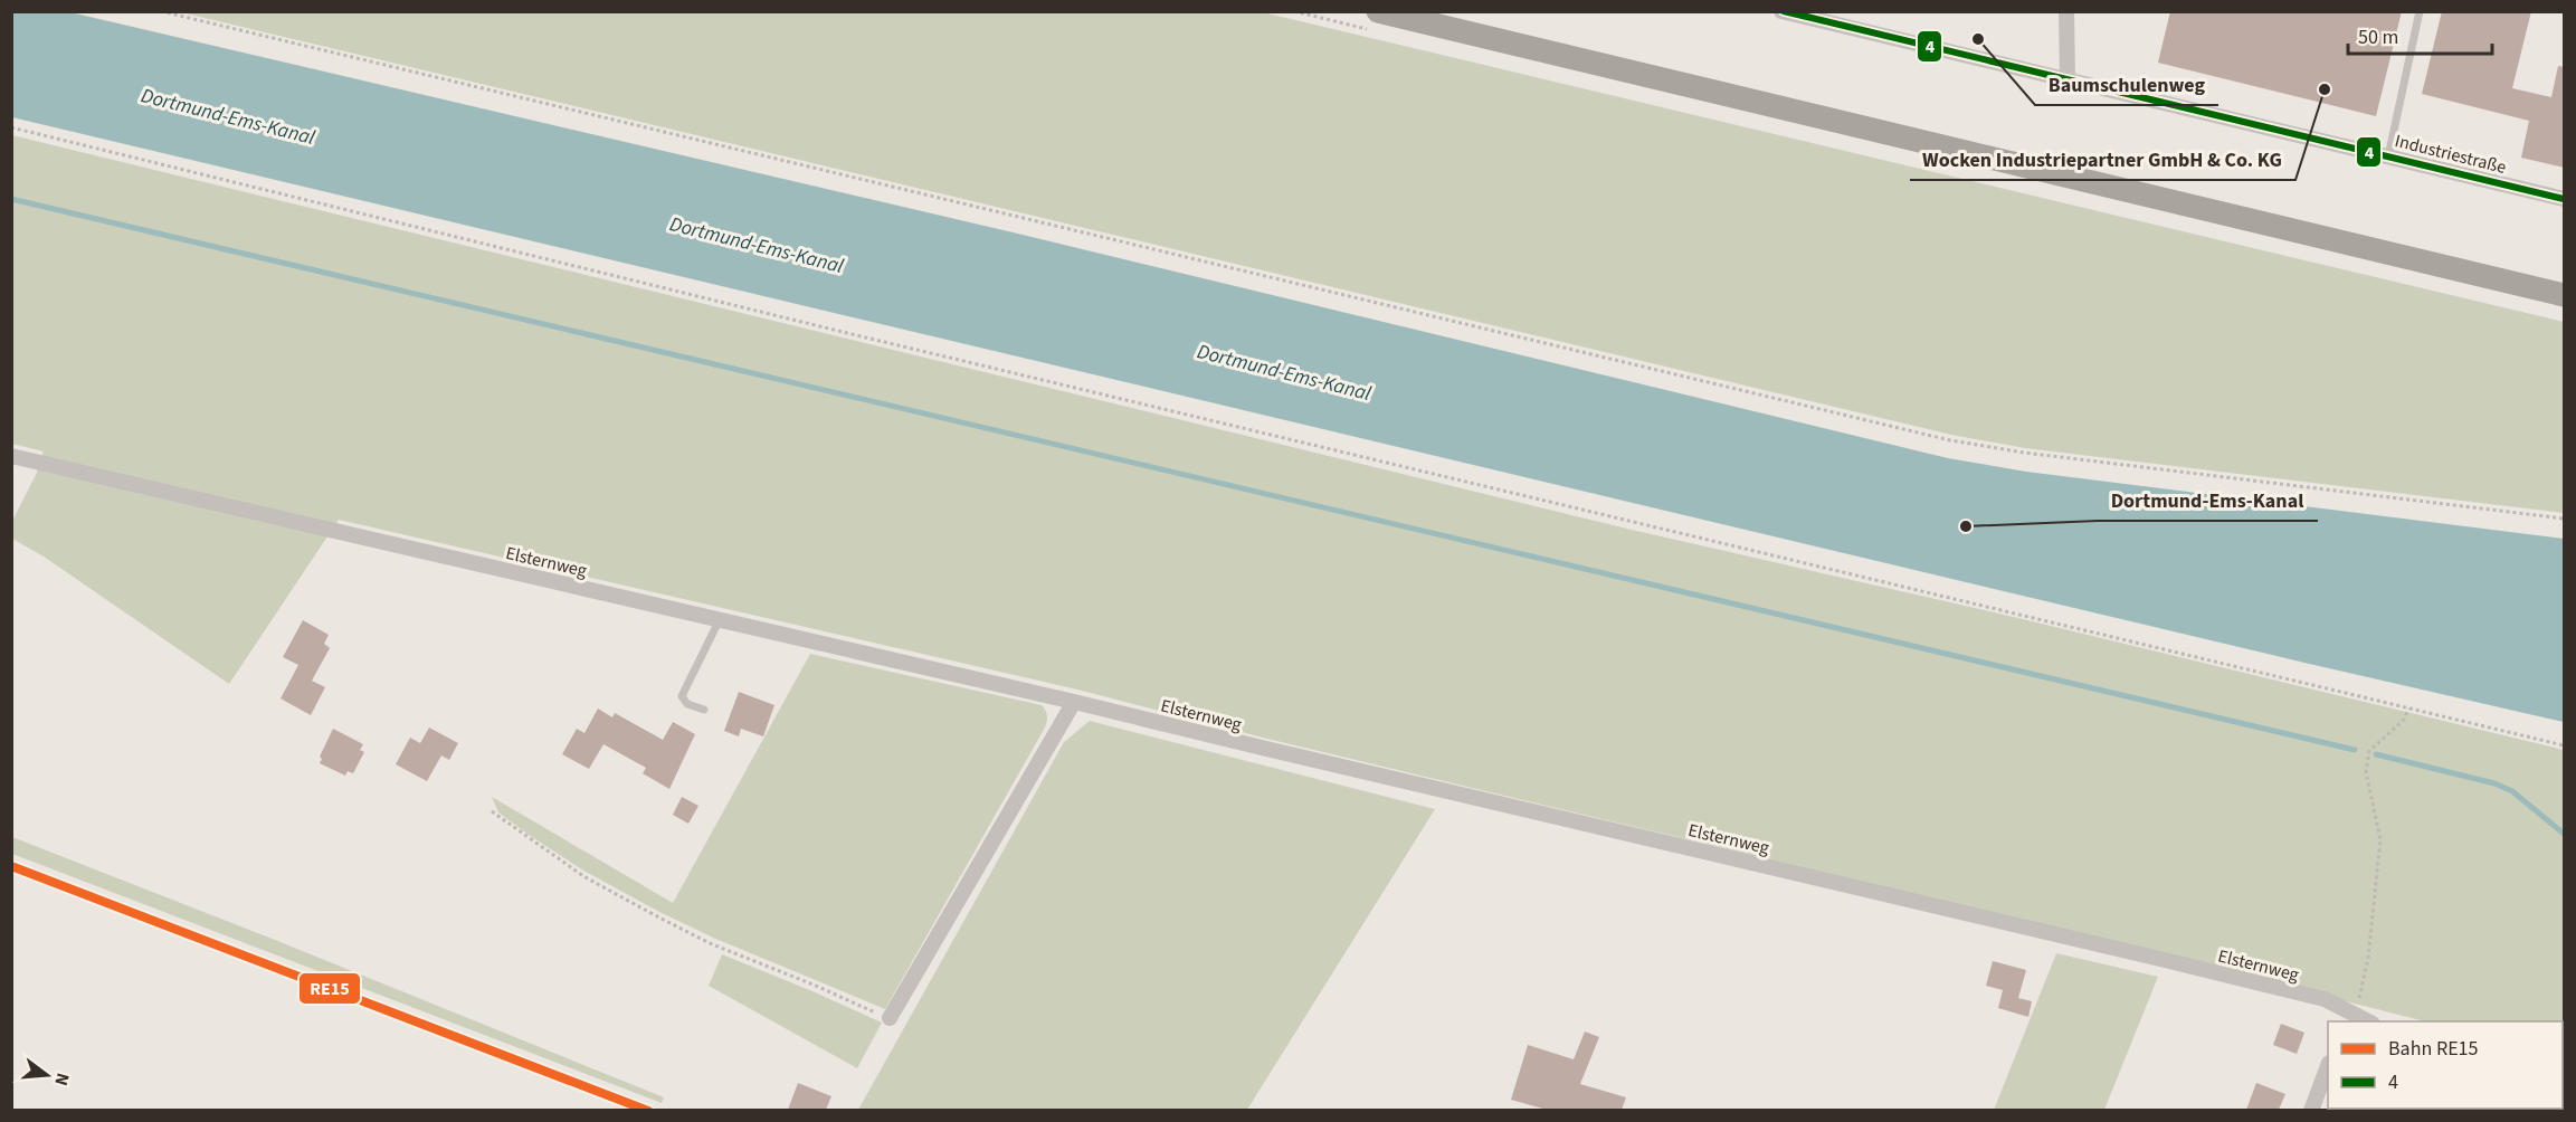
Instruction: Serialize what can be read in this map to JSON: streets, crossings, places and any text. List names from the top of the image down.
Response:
{
  "streets": {
    "street": ["Industriestraße", "Elsternweg"]
  },
  "water": ["Dortmund-Ems-Kanal"],
  "places": ["Baumschulenweg", "Wocken Industriepartner GmbH & Co. KG", "Dortmund-Ems-Kanal"],
  "lines": ["transit line 4", "rail line RE15"],
  "legend": ["Bahn RE15", "4"],
  "scale_bar": "50 m",
  "north": "right"
}
